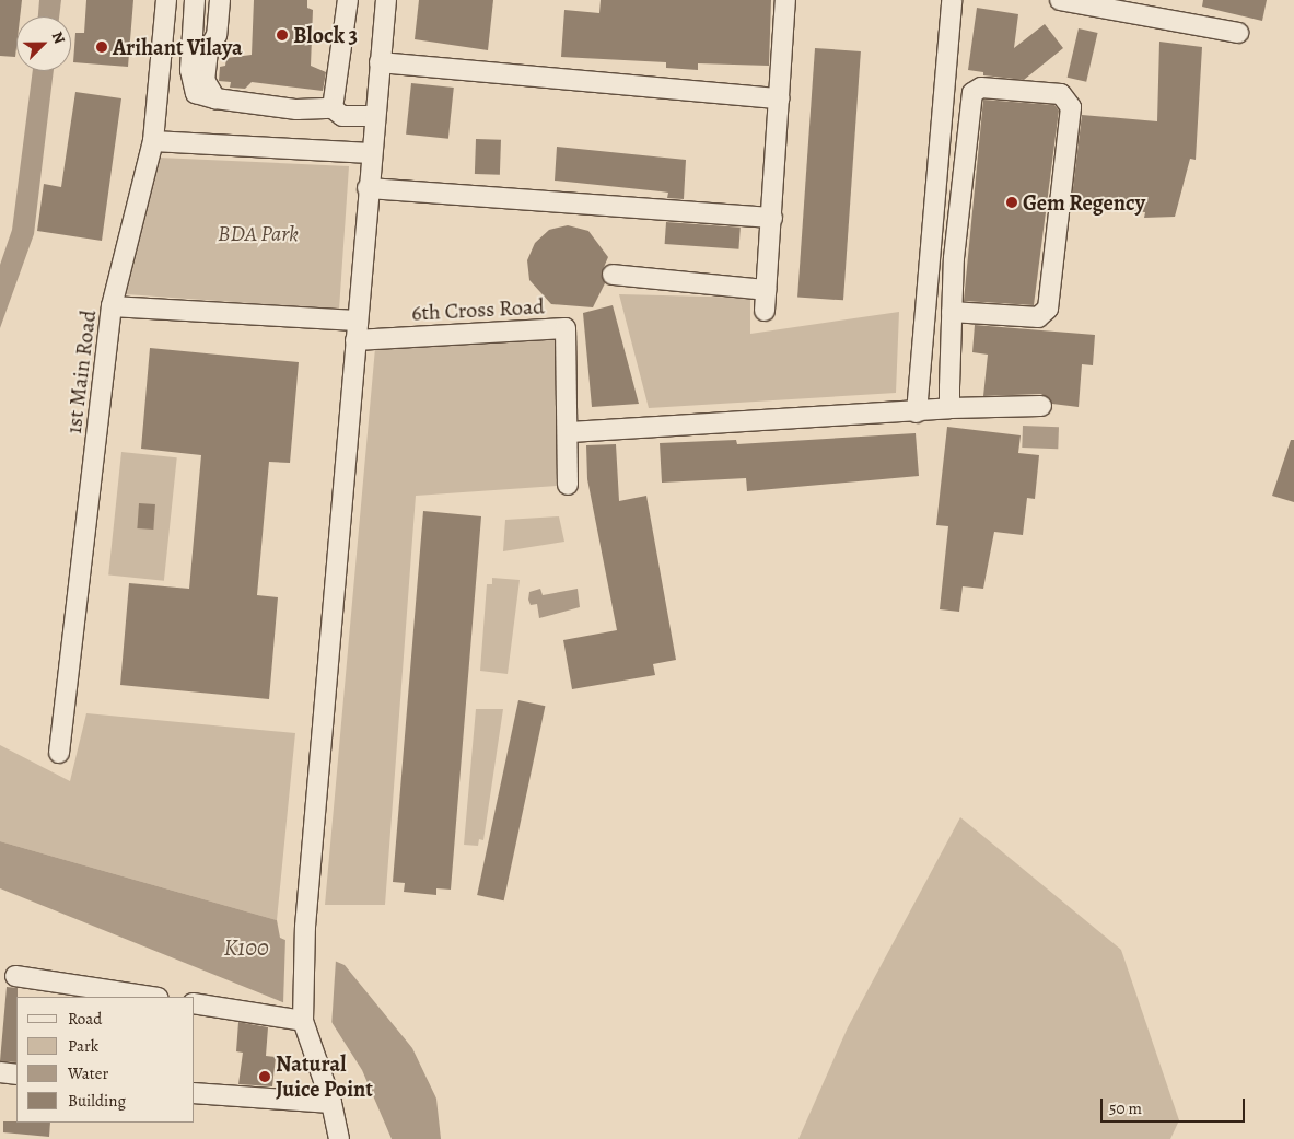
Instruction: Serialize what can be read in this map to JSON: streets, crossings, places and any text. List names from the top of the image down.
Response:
{
  "streets": {
    "street": ["6th Cross Road", "1st Main Road"]
  },
  "water": ["K100"],
  "parks": ["BDA Park"],
  "places": [
    "Block 3",
    "Arihant Vilaya",
    "Gem Regency",
    "Natural Juice Point"
  ],
  "legend": [
    "Road",
    "Park",
    "Water",
    "Building"
  ],
  "scale_bar": "50 m",
  "north": "top right"
}
